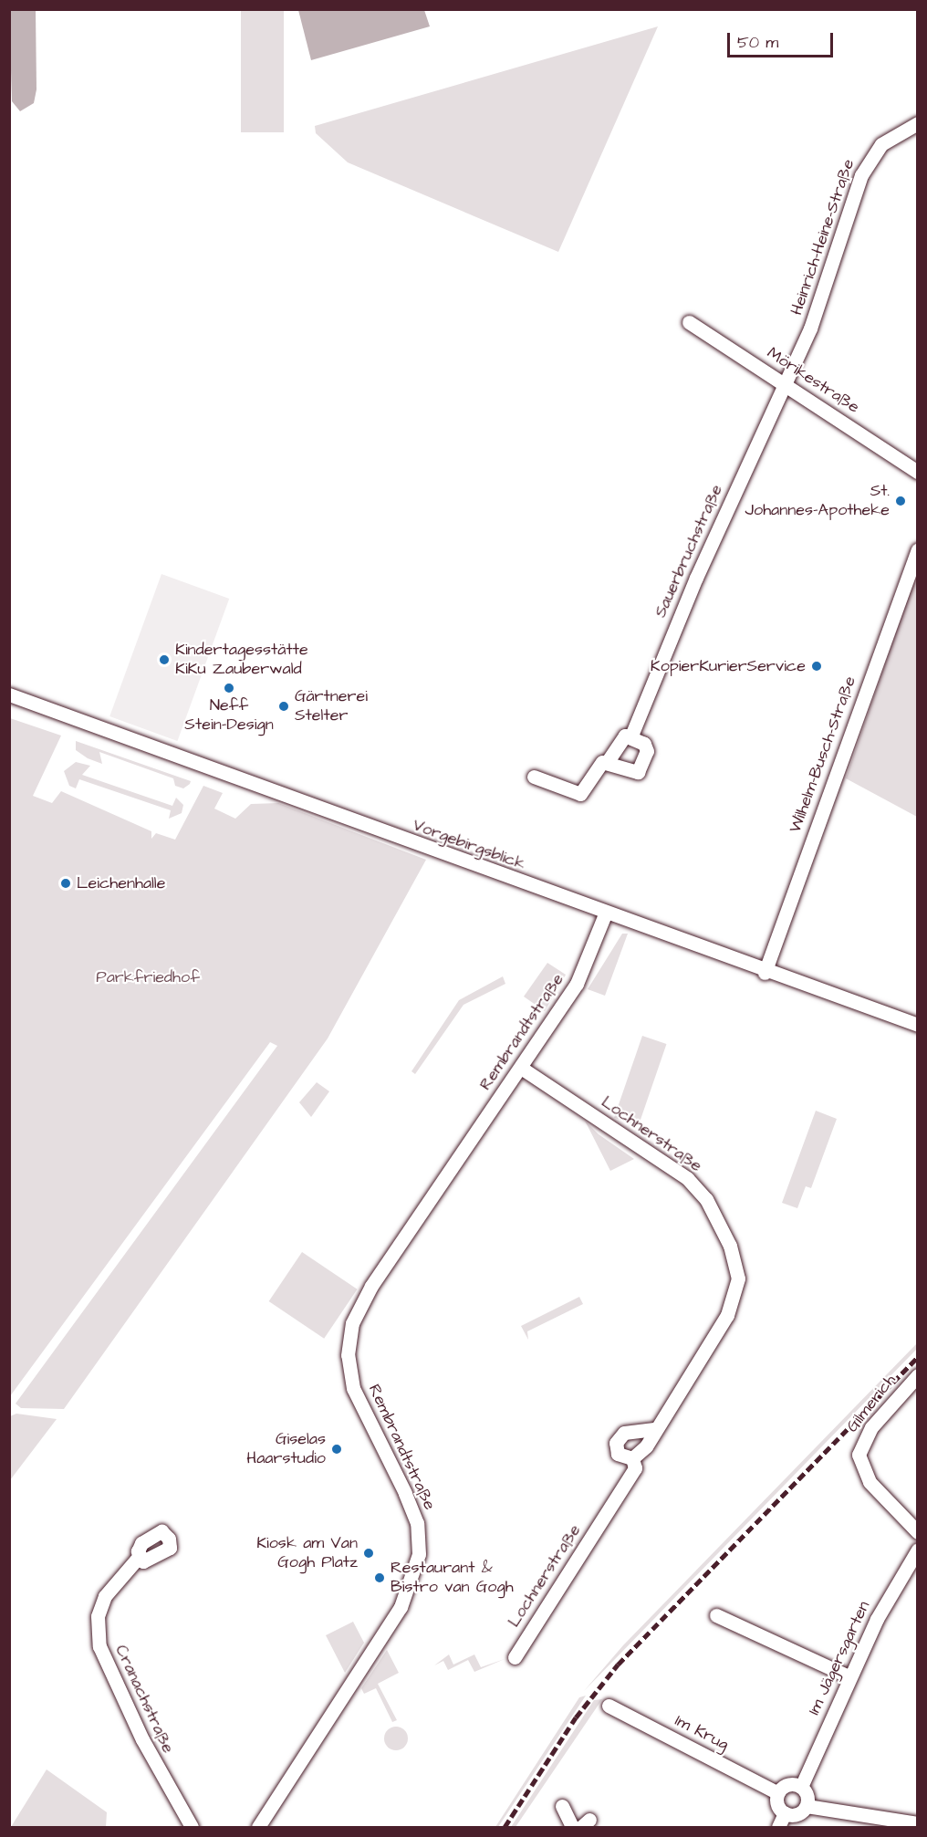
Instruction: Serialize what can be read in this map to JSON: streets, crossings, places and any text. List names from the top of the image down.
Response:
{
  "streets": {
    "street": [
      "Heinrich-Heine-Straße",
      "Mörikestraße",
      "Sauerbruchstraße",
      "Wilhelm-Busch-Straße",
      "Vorgebirgsblick",
      "Rembrandtstraße",
      "Lochnerstraße",
      "Gilmerich",
      "Im Jägersgarten",
      "Cranachstraße",
      "Im Krug"
    ]
  },
  "crossings": [
    ["Heinrich-Heine-Straße", "Mörikestraße"],
    ["Heinrich-Heine-Straße", "Sauerbruchstraße"],
    ["Mörikestraße", "Sauerbruchstraße"],
    ["Wilhelm-Busch-Straße", "Vorgebirgsblick"],
    ["Vorgebirgsblick", "Rembrandtstraße"],
    ["Rembrandtstraße", "Lochnerstraße"],
    ["Im Jägersgarten", "Im Krug"]
  ],
  "parks": ["Parkfriedhof"],
  "places": [
    "St. Johannes-Apotheke",
    "Kindertagesstätte KiKu Zauberwald",
    "KopierKurierService",
    "Neff Stein-Design",
    "Gärtnerei Stelter",
    "Leichenhalle",
    "Giselas Haarstudio",
    "Kiosk am Van Gogh Platz",
    "Restaurant & Bistro van Gogh"
  ],
  "scale_bar": "50 m"
}
